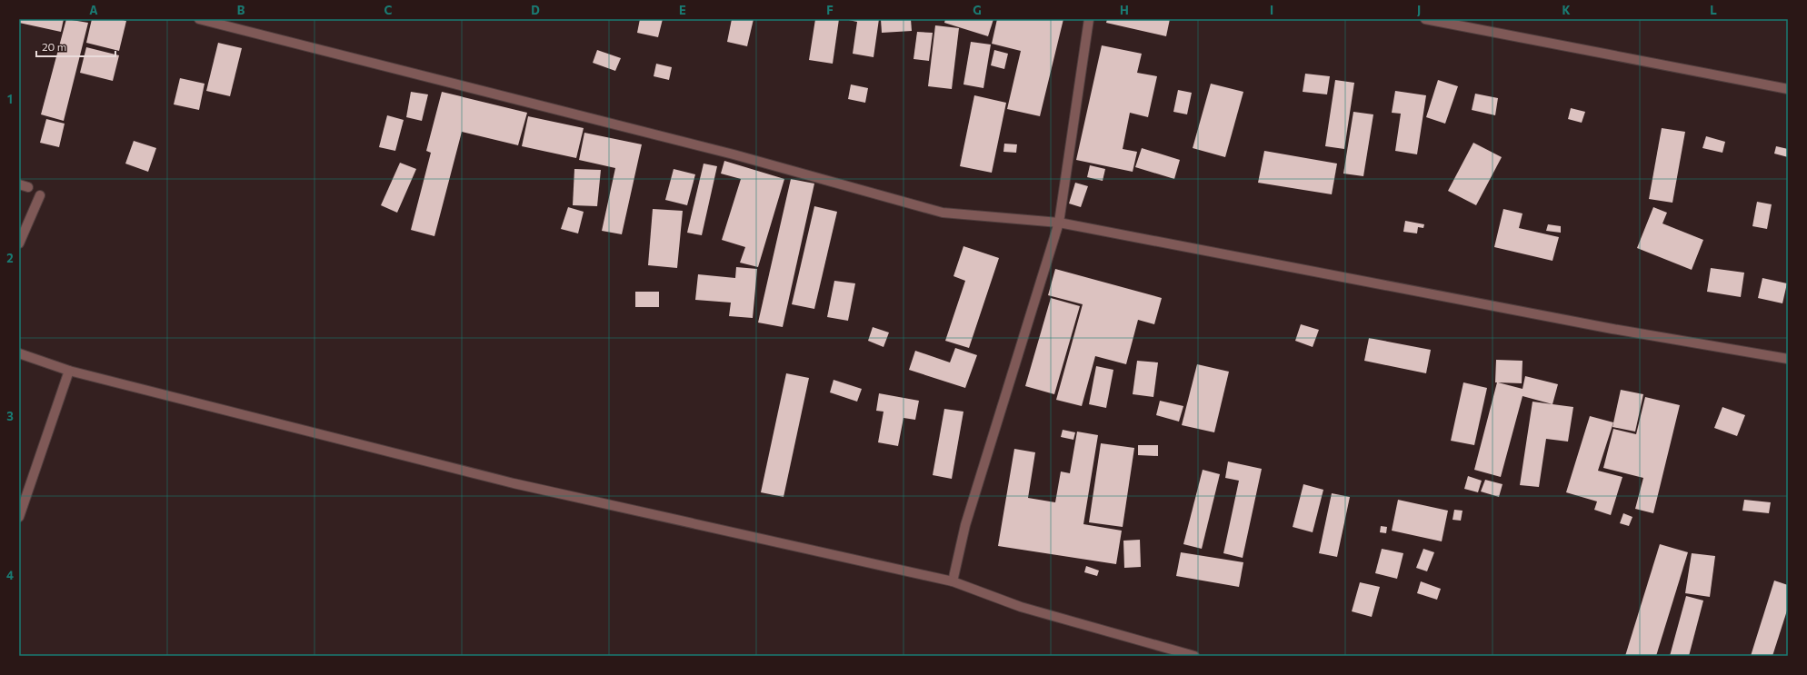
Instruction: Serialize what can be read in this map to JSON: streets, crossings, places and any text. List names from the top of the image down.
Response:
{
  "scale_bar": "20 m",
  "grid": {
    "columns": [
      "A",
      "B",
      "C",
      "D",
      "E",
      "F",
      "G",
      "H",
      "I",
      "J",
      "K",
      "L"
    ],
    "rows": [
      "1",
      "2",
      "3",
      "4"
    ]
  }
}
